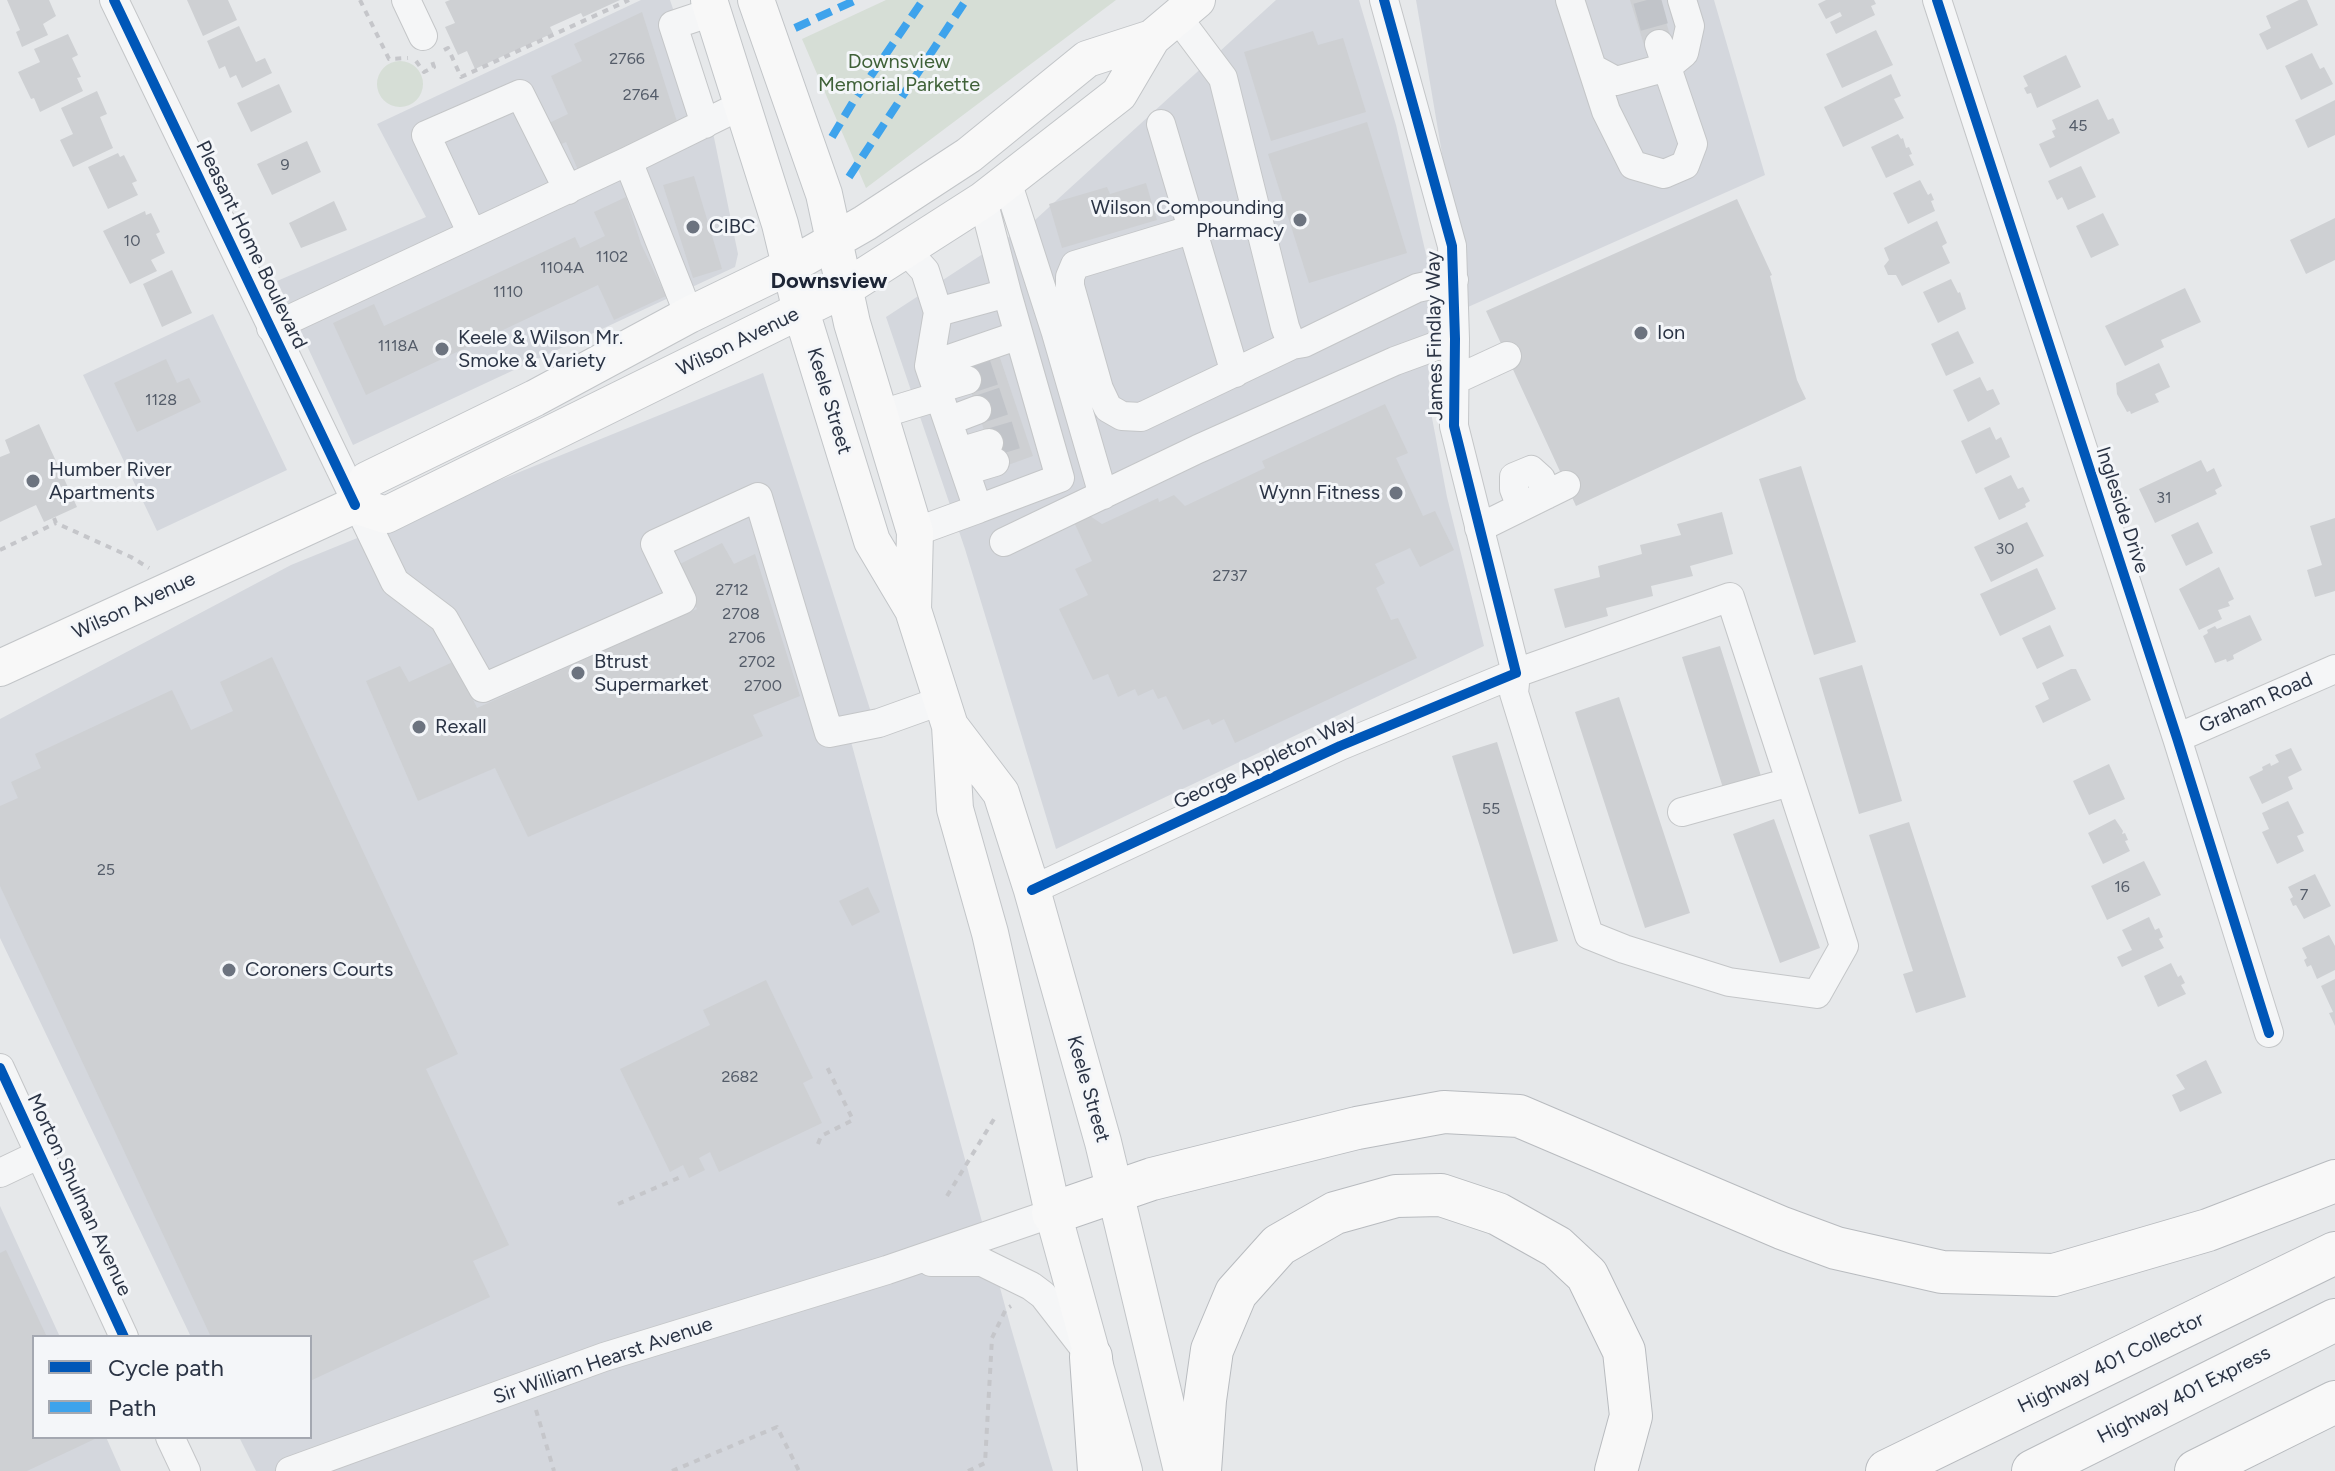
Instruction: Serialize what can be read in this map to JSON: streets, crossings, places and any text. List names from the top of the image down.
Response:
{
  "streets": {
    "highway": ["Highway 401 Collector", "Highway 401 Express"],
    "main road": ["Wilson Avenue", "Keele Street"],
    "street": [
      "Pleasant Home Boulevard",
      "James Findlay Way",
      "Ingleside Drive",
      "Graham Road",
      "George Appleton Way",
      "Morton Shulman Avenue",
      "Sir William Hearst Avenue"
    ]
  },
  "crossings": [
    ["Pleasant Home Boulevard", "Wilson Avenue"],
    ["Pleasant Home Boulevard", "Keele Street"],
    ["James Findlay Way", "George Appleton Way"],
    ["Wilson Avenue", "Keele Street"],
    ["Keele Street", "George Appleton Way"],
    ["Keele Street", "Sir William Hearst Avenue"],
    ["Ingleside Drive", "Graham Road"]
  ],
  "districts": ["Downsview"],
  "parks": ["Downsview Memorial Parkette"],
  "places": [
    "Wilson Compounding Pharmacy",
    "CIBC",
    "Ion",
    "Keele & Wilson Mr. Smoke & Variety",
    "Humber River Apartments",
    "Wynn Fitness",
    "Btrust Supermarket",
    "Rexall",
    "Coroners Courts"
  ],
  "house_numbers": [
    "2766",
    "2764",
    "45",
    "9",
    "10",
    "1102",
    "1104A",
    "1110",
    "1118A",
    "1128",
    "31",
    "30",
    "2737",
    "2712",
    "2708",
    "2706",
    "2702",
    "2700",
    "55",
    "25",
    "16",
    "7",
    "2682"
  ],
  "legend": ["Cycle path", "Path"]
}
